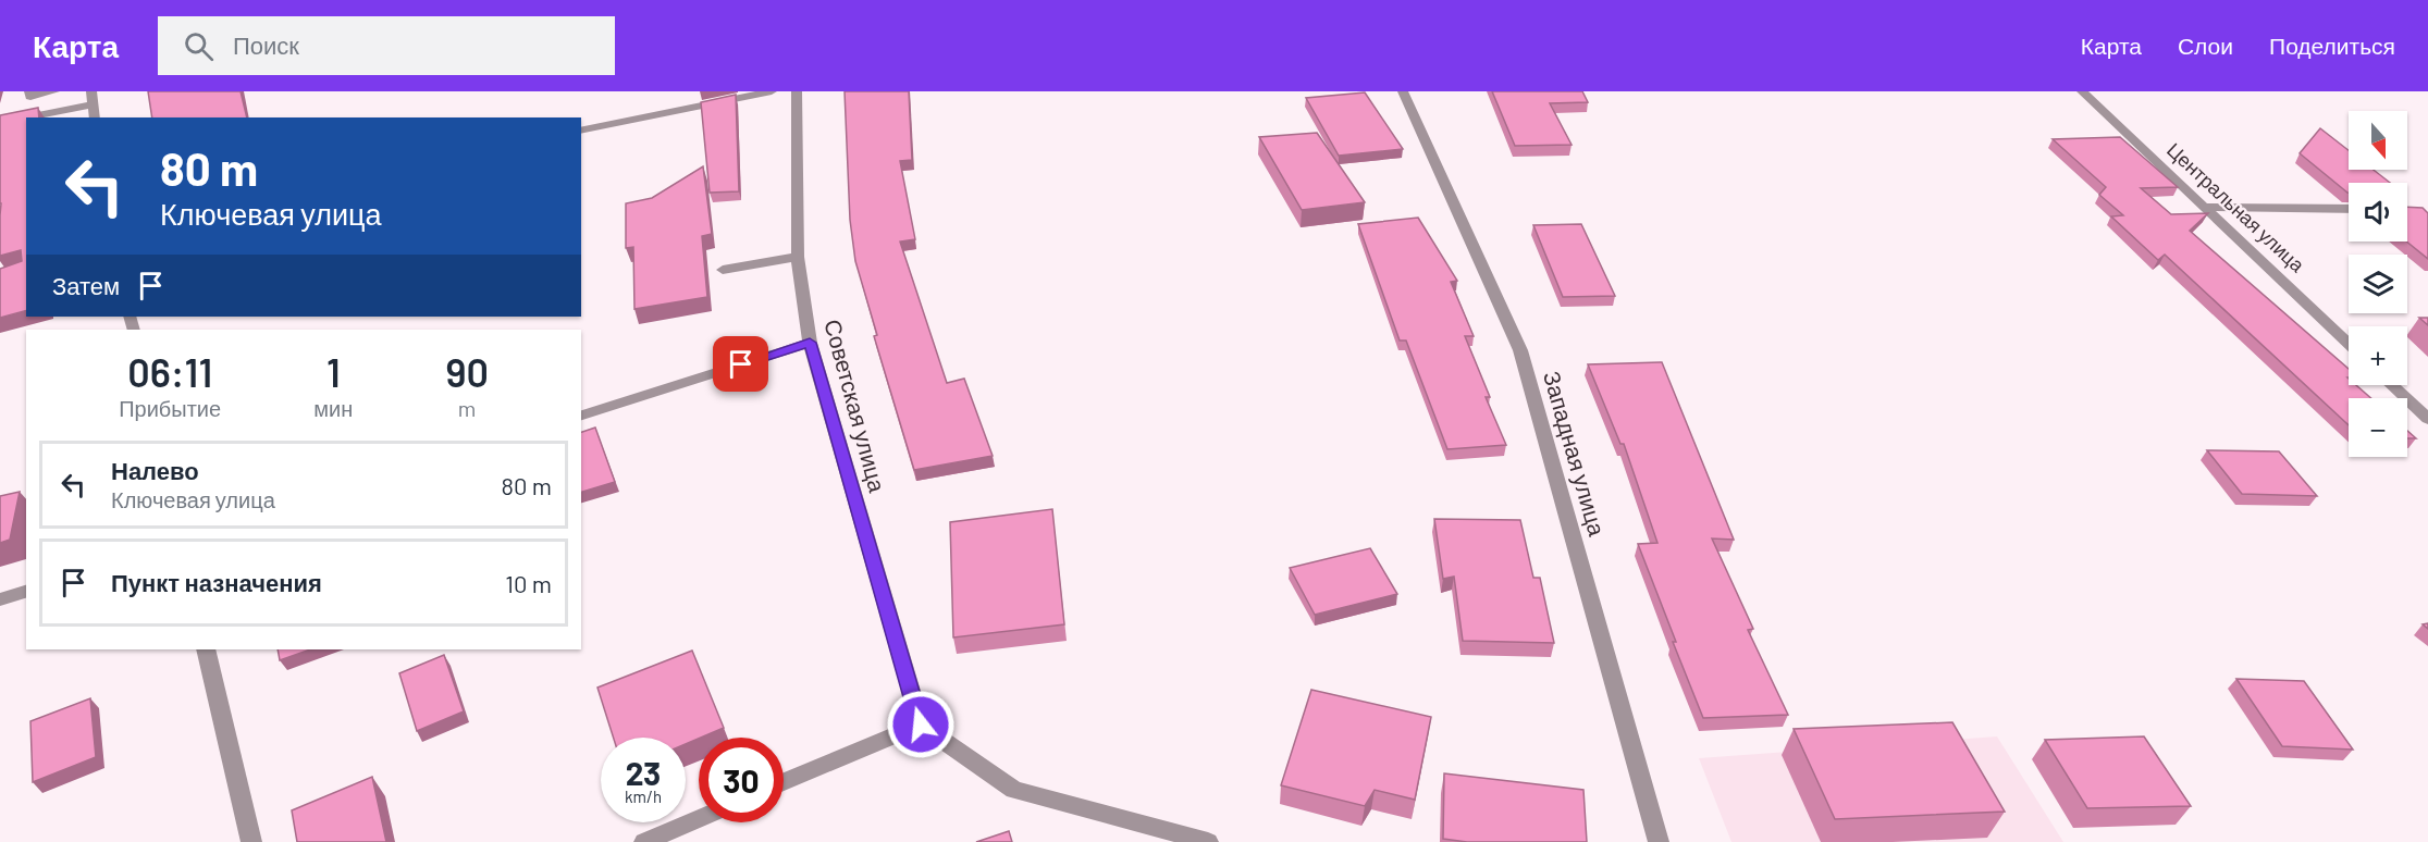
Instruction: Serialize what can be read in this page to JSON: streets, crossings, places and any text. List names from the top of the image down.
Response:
{
  "streets": {
    "street": ["Центральная улица", "Советская улица", "Западная улица"]
  },
  "north": "bottom",
  "page": {
    "header": "Карта",
    "search": "Поиск",
    "nav": ["Карта", "Слои", "Поделиться"],
    "map_buttons": ["+", "−"],
    "turn": ["80 m", "Ключевая улица"],
    "then": "Затем",
    "eta": [
      "06:11",
      "Прибытие",
      "1",
      "мин",
      "90",
      "m"
    ],
    "list": [
      {
        "name": "Налево",
        "note": "Ключевая улица",
        "value": "80 m"
      },
      {
        "name": "Пункт назначения",
        "value": "10 m"
      }
    ],
    "speed": "23 km/h",
    "limit": "30"
  }
}
